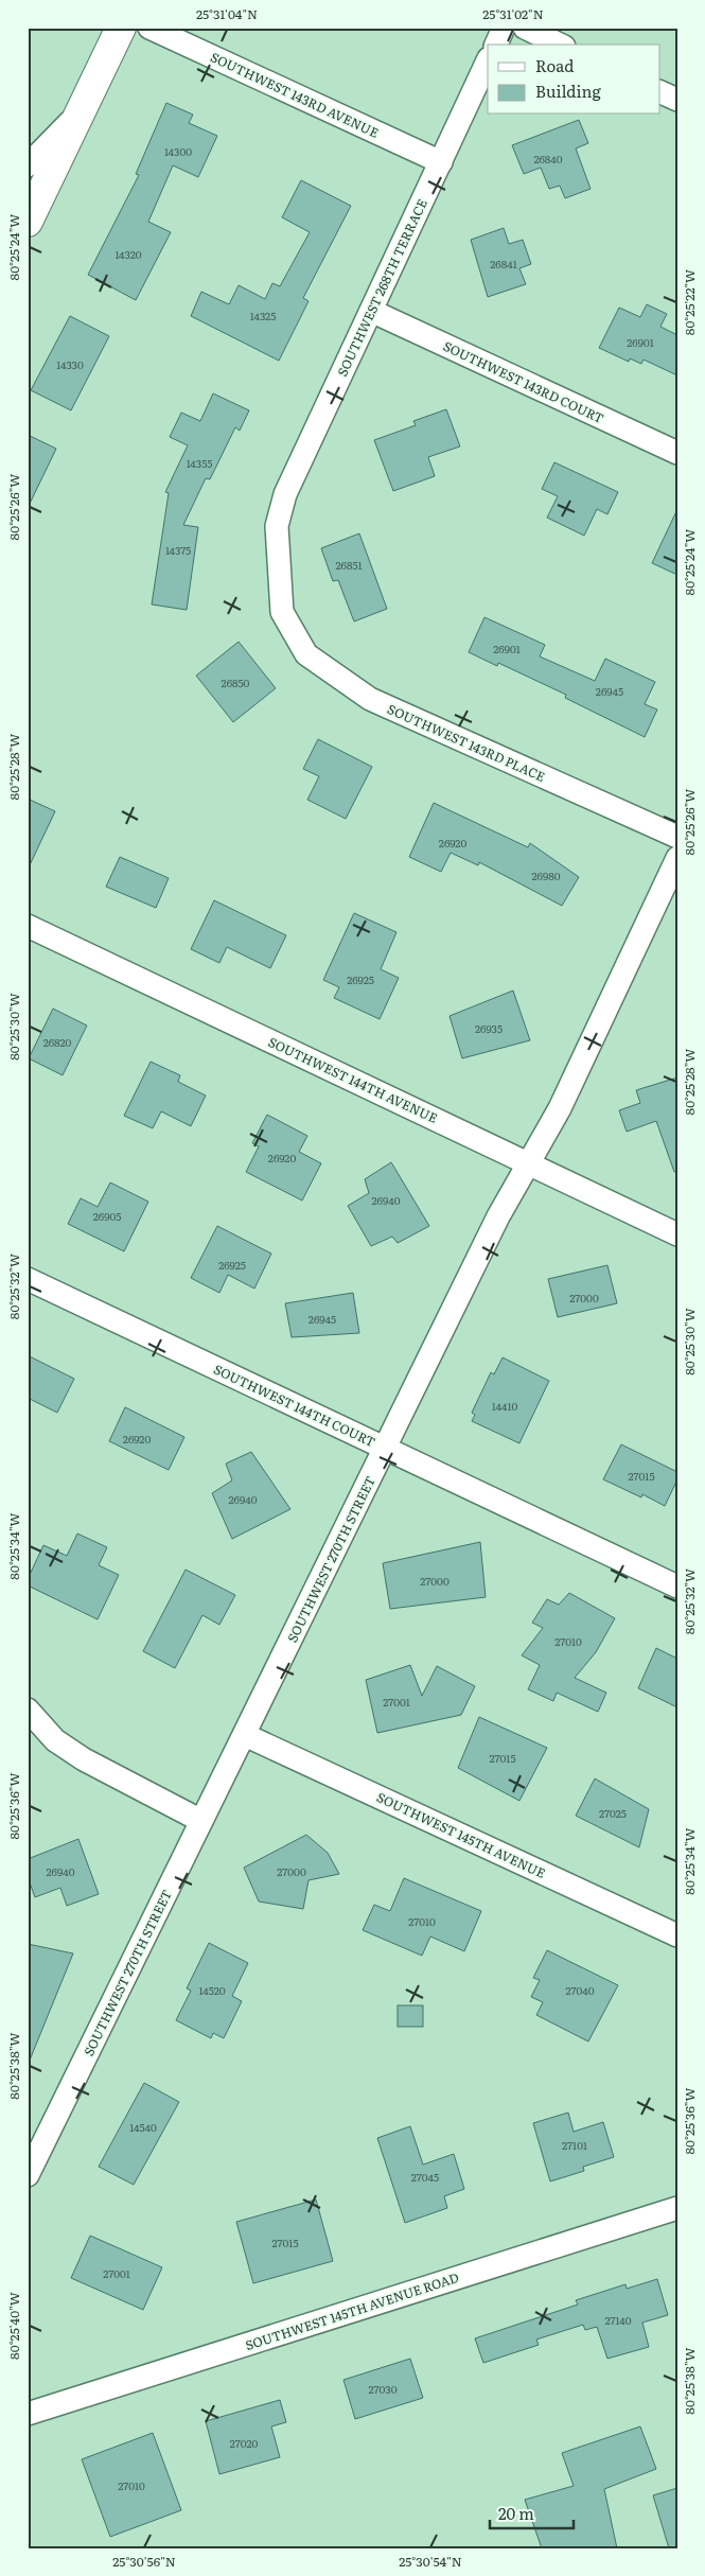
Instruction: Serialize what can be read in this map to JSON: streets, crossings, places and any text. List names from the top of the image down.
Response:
{
  "streets": {
    "street": [
      "SOUTHWEST 143RD AVENUE",
      "SOUTHWEST 268TH TERRACE",
      "SOUTHWEST 143RD COURT",
      "SOUTHWEST 143RD PLACE",
      "SOUTHWEST 144TH AVENUE",
      "SOUTHWEST 144TH COURT",
      "SOUTHWEST 270TH STREET",
      "SOUTHWEST 145TH AVENUE",
      "SOUTHWEST 145TH AVENUE ROAD"
    ]
  },
  "crossings": [
    ["SOUTHWEST 143RD AVENUE", "SOUTHWEST 268TH TERRACE"],
    ["SOUTHWEST 268TH TERRACE", "SOUTHWEST 143RD COURT"],
    ["SOUTHWEST 268TH TERRACE", "SOUTHWEST 143RD PLACE"],
    ["SOUTHWEST 144TH AVENUE", "SOUTHWEST 270TH STREET"],
    ["SOUTHWEST 144TH COURT", "SOUTHWEST 270TH STREET"],
    ["SOUTHWEST 270TH STREET", "SOUTHWEST 145TH AVENUE"]
  ],
  "house_numbers": [
    "14300",
    "26840",
    "14320",
    "26841",
    "14325",
    "26901",
    "14330",
    "14355",
    "14375",
    "26851",
    "26901",
    "26850",
    "26945",
    "26920",
    "26980",
    "26925",
    "26935",
    "26820",
    "26920",
    "26940",
    "26905",
    "26925",
    "27000",
    "26945",
    "14410",
    "26920",
    "27015",
    "26940",
    "27000",
    "27010",
    "27001",
    "27015",
    "27025",
    "26940",
    "27000",
    "27010",
    "14520",
    "27040",
    "14540",
    "27101",
    "27045",
    "27015",
    "27001",
    "27140",
    "27030",
    "27020",
    "27010"
  ],
  "legend": ["Road", "Building"],
  "scale_bar": "20 m",
  "coordinates": [
    "25°31'04\"N",
    "25°31'02\"N",
    "80°25'24\"W",
    "80°25'22\"W",
    "80°25'26\"W",
    "80°25'28\"W",
    "80°25'30\"W",
    "80°25'32\"W",
    "80°25'34\"W",
    "80°25'36\"W",
    "80°25'38\"W",
    "80°25'40\"W",
    "25°30'56\"N",
    "25°30'54\"N"
  ]
}
